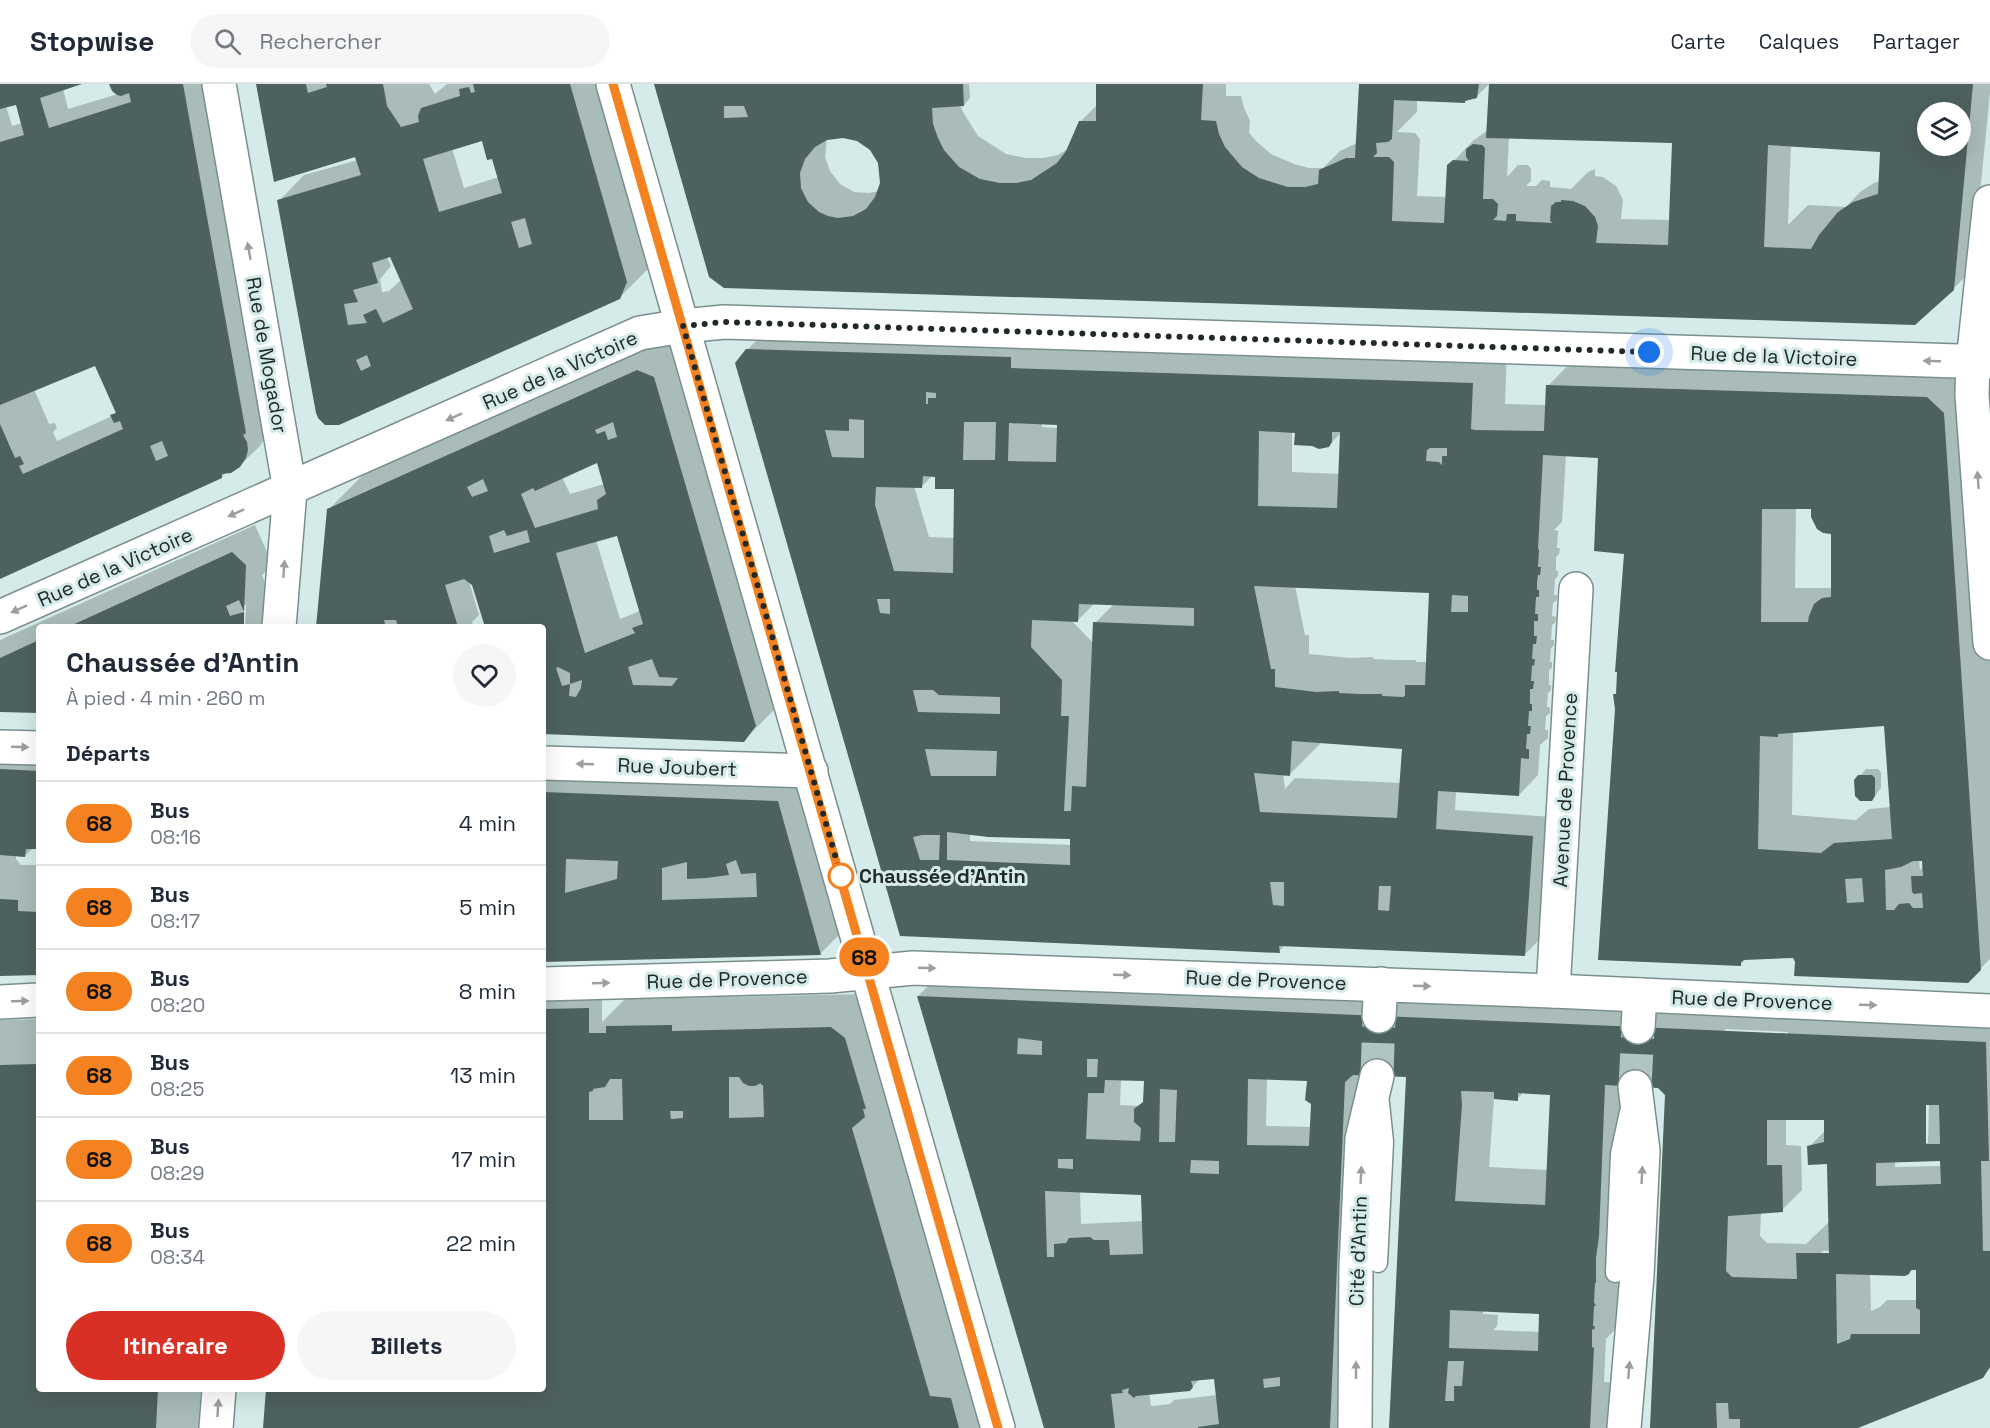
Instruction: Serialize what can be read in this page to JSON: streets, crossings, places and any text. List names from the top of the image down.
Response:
{
  "streets": {
    "street": [
      "Rue de Mogador",
      "Rue de la Victoire",
      "Rue Joubert",
      "Avenue de Provence",
      "Rue de Provence",
      "Cité d'Antin"
    ]
  },
  "crossings": [
    ["Rue de Mogador", "Rue de la Victoire"],
    ["Avenue de Provence", "Rue de Provence"]
  ],
  "one_way": [
    "Rue de Mogador",
    "Rue de la Victoire",
    "Rue Joubert",
    "Rue de Provence"
  ],
  "places": ["Chaussée d'Antin"],
  "lines": ["bus line 68"],
  "page": {
    "header": "Stopwise",
    "search": "Rechercher",
    "nav": ["Carte", "Calques", "Partager"],
    "on_map": "68",
    "heading": [
      ["Chaussée d'Antin", "À pied · 4 min · 260 m"],
      "Départs"
    ],
    "list": [
      {
        "mark": "68",
        "name": "Bus",
        "note": "08:16",
        "value": "4 min"
      },
      {
        "mark": "68",
        "name": "Bus",
        "note": "08:17",
        "value": "5 min"
      },
      {
        "mark": "68",
        "name": "Bus",
        "note": "08:20",
        "value": "8 min"
      },
      {
        "mark": "68",
        "name": "Bus",
        "note": "08:25",
        "value": "13 min"
      },
      {
        "mark": "68",
        "name": "Bus",
        "note": "08:29",
        "value": "17 min"
      },
      {
        "mark": "68",
        "name": "Bus",
        "note": "08:34",
        "value": "22 min"
      }
    ],
    "buttons": ["Itinéraire", "Billets"]
  }
}
